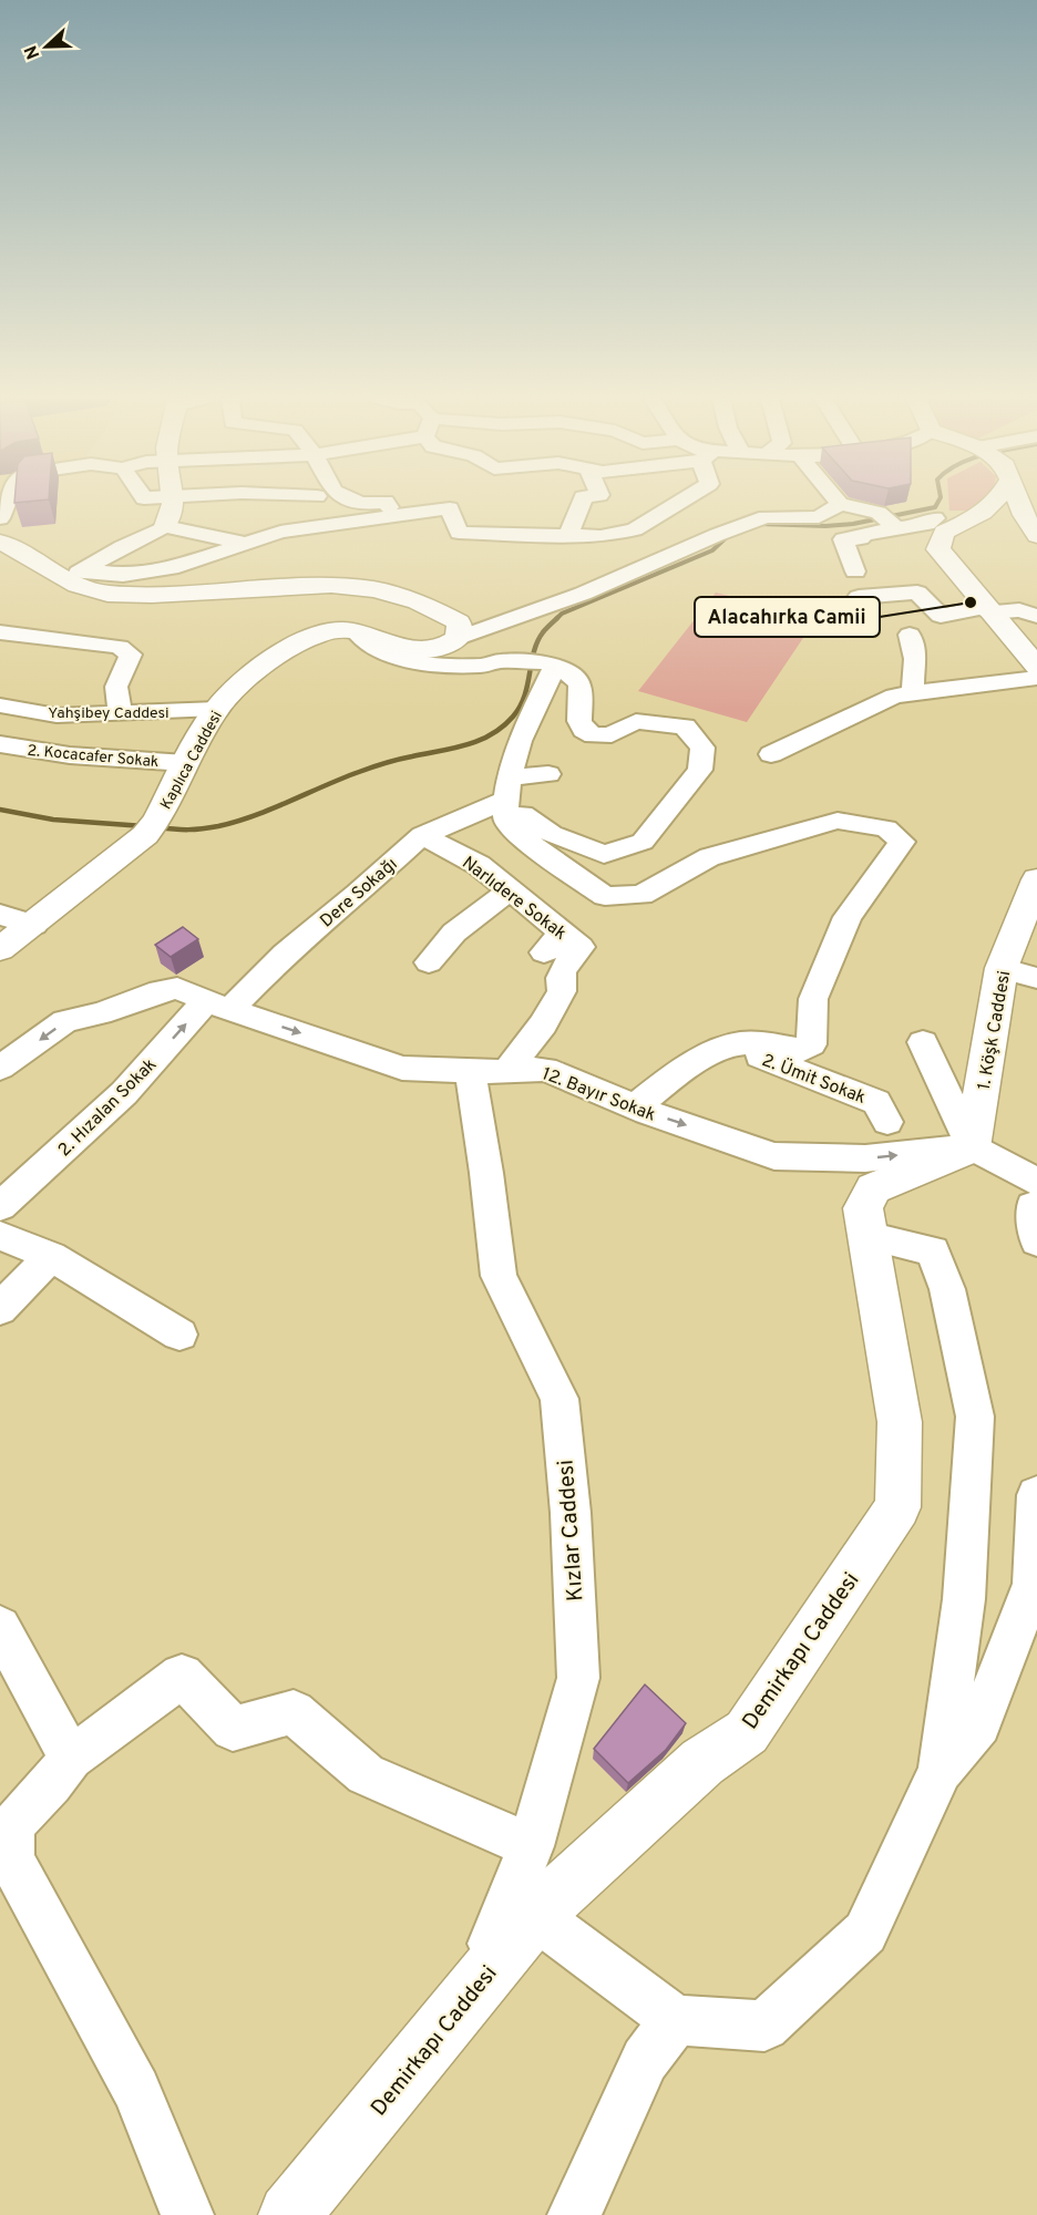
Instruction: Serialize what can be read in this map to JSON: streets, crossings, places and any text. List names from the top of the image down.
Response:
{
  "streets": {
    "main road": ["Kaplıca Caddesi", "1. Köşk Caddesi", "Demirkapı Caddesi"],
    "street": [
      "Yahşibey Caddesi",
      "2. Kocacafer Sokak",
      "Dere Sokağı",
      "Narlıdere Sokak",
      "2. Ümit Sokak",
      "12. Bayır Sokak",
      "2. Hızalan Sokak",
      "Kızlar Caddesi"
    ]
  },
  "crossings": [
    ["Yahşibey Caddesi", "Kaplıca Caddesi"],
    ["2. Kocacafer Sokak", "Kaplıca Caddesi"],
    ["Dere Sokağı", "Narlıdere Sokak"],
    ["Dere Sokağı", "12. Bayır Sokak"],
    ["Dere Sokağı", "2. Hızalan Sokak"],
    ["Narlıdere Sokak", "12. Bayır Sokak"],
    ["Narlıdere Sokak", "Kızlar Caddesi"],
    ["1. Köşk Caddesi", "12. Bayır Sokak"],
    ["1. Köşk Caddesi", "Demirkapı Caddesi"],
    ["12. Bayır Sokak", "2. Hızalan Sokak"],
    ["12. Bayır Sokak", "Kızlar Caddesi"],
    ["12. Bayır Sokak", "Demirkapı Caddesi"],
    ["Kızlar Caddesi", "Demirkapı Caddesi"]
  ],
  "one_way": ["2. Hızalan Sokak"],
  "places": ["Alacahırka Camii"],
  "north": "left"
}
